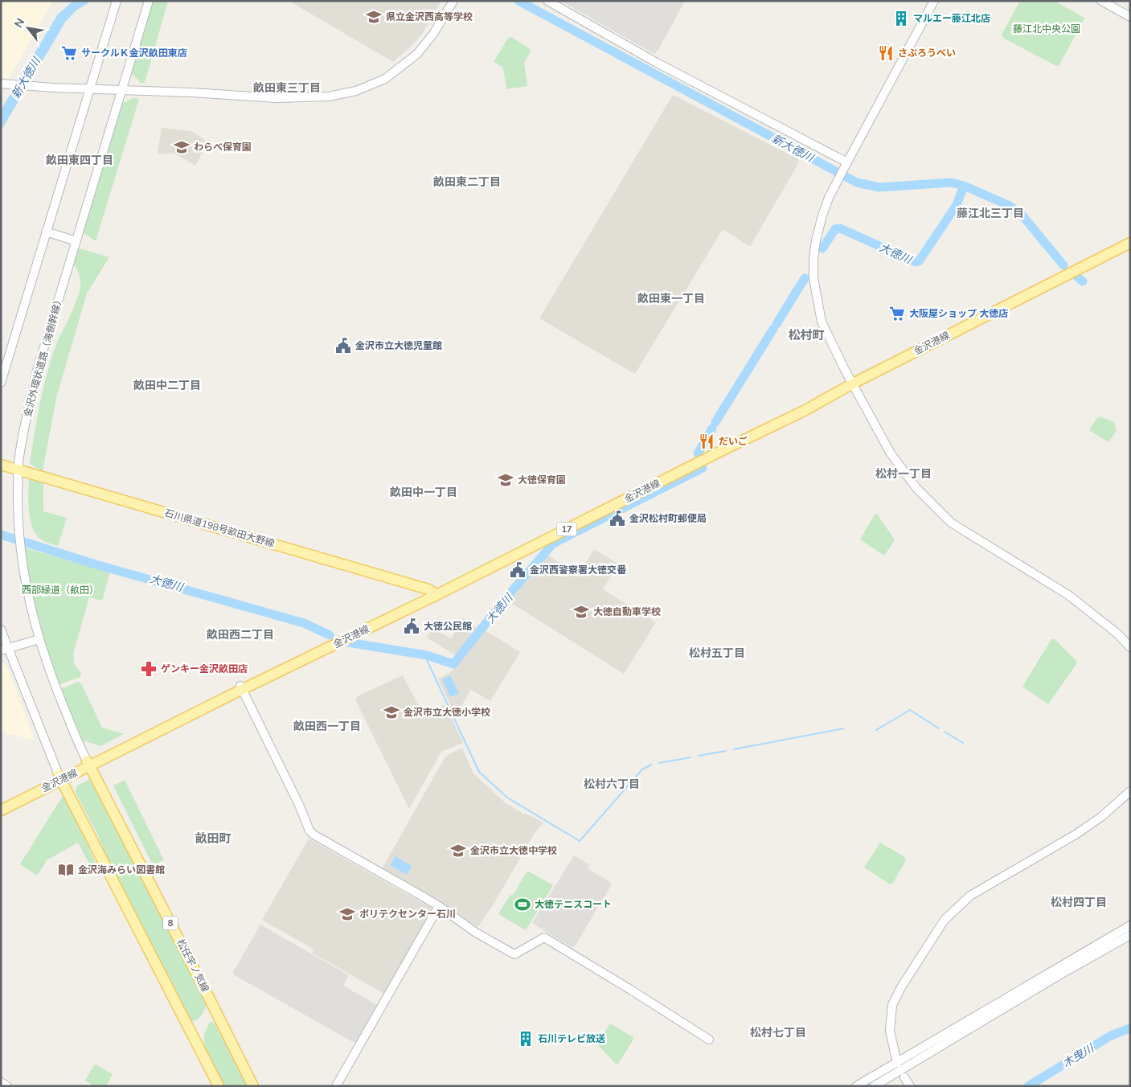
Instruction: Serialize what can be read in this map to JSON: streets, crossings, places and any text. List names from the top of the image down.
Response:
{
  "streets": {
    "main road": [
      "金沢港線",
      "石川県道198号畝田大野線",
      "17",
      "8",
      "松任宇ノ気線"
    ],
    "street": ["金沢外環状道路（海側幹線）"]
  },
  "crossings": [
    ["金沢港線", "金沢外環状道路（海側幹線）"],
    ["金沢港線", "石川県道198号畝田大野線"],
    ["金沢港線", "松任宇ノ気線"],
    ["金沢外環状道路（海側幹線）", "石川県道198号畝田大野線"],
    ["金沢外環状道路（海側幹線）", "松任宇ノ気線"]
  ],
  "districts": [
    "畝田東三丁目",
    "畝田東四丁目",
    "畝田東二丁目",
    "藤江北三丁目",
    "畝田東一丁目",
    "松村町",
    "畝田中二丁目",
    "松村一丁目",
    "畝田中一丁目",
    "畝田西二丁目",
    "松村五丁目",
    "畝田西一丁目",
    "松村六丁目",
    "畝田町",
    "松村四丁目",
    "松村七丁目"
  ],
  "water": ["新大徳川", "大徳川", "木曳川"],
  "parks": ["藤江北中央公園", "西部緑道（畝田）"],
  "places": {
    "school or university": [
      "県立金沢西高等学校",
      "わらべ保育園",
      "大徳保育園",
      "大徳自動車学校",
      "金沢市立大徳小学校",
      "金沢市立大徳中学校",
      "ポリテクセンター石川"
    ],
    "building": ["マルエー藤江北店", "石川テレビ放送"],
    "supermarket": ["サークルＫ金沢畝田東店", "大阪屋ショップ 大徳店"],
    "restaurant": ["さぶろうべい", "だいご"],
    "public building": [
      "金沢市立大徳児童館",
      "金沢松村町郵便局",
      "金沢西警察署大徳交番",
      "大徳公民館"
    ],
    "pharmacy": ["ゲンキー金沢畝田店"],
    "library": ["金沢海みらい図書館"],
    "sports": ["大徳テニスコート"]
  },
  "north": "top left"
}
